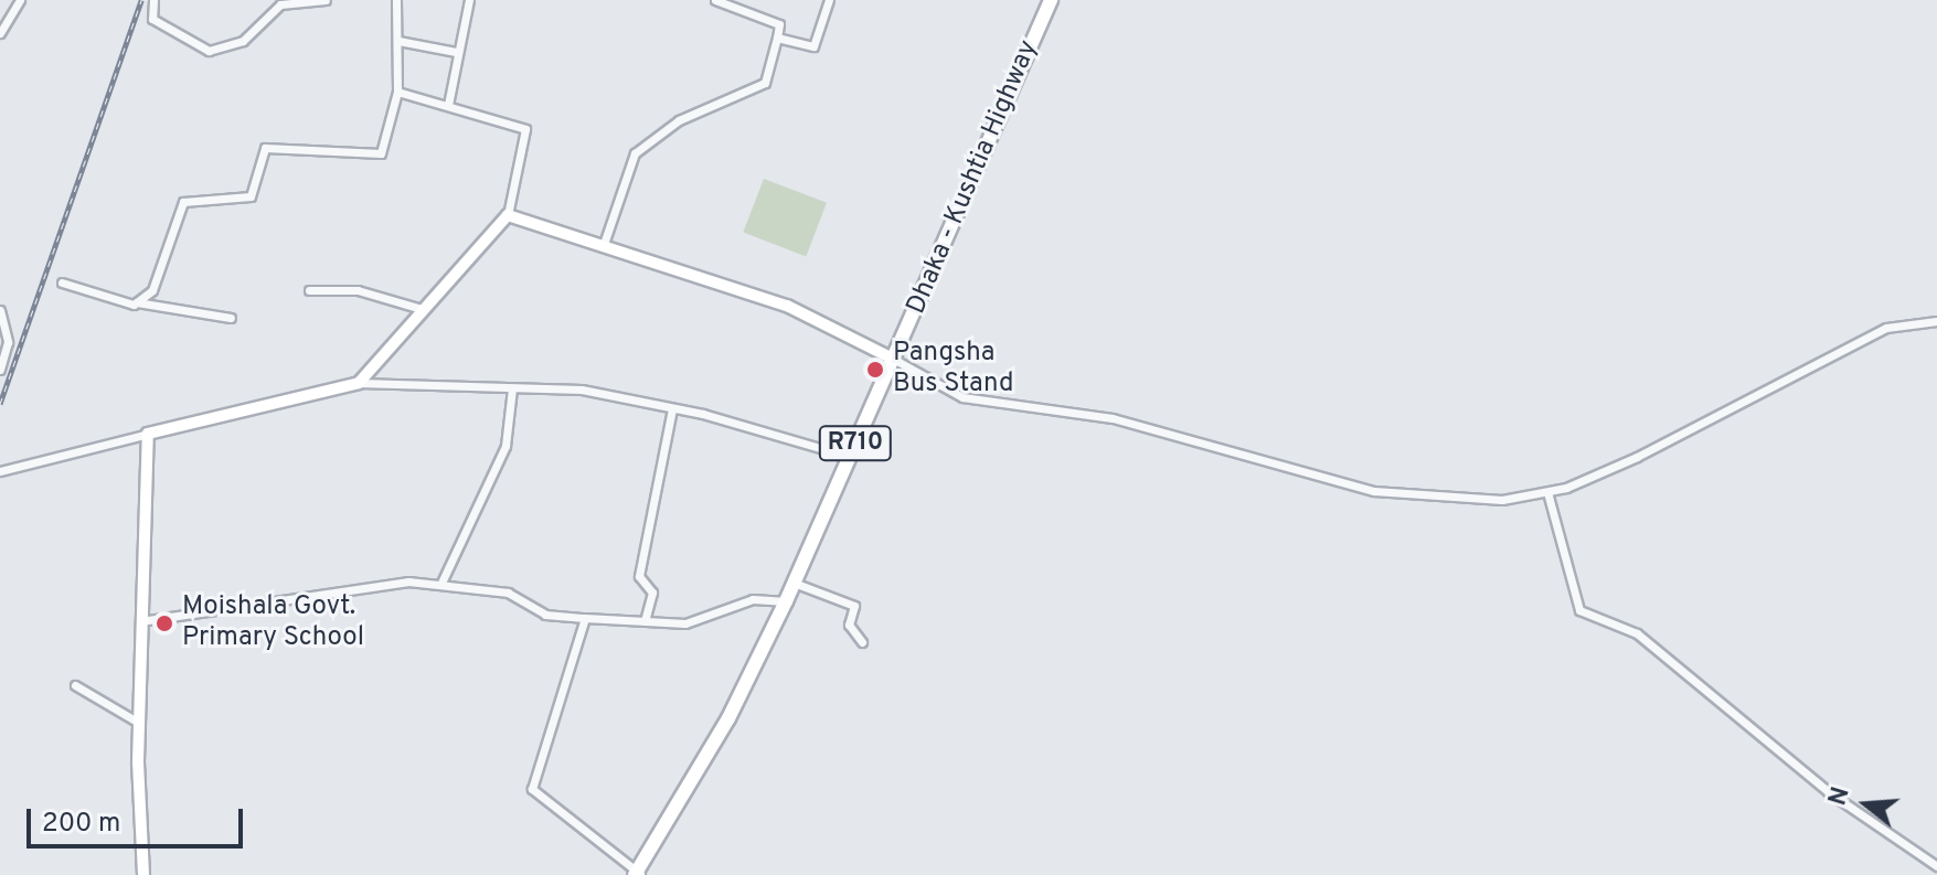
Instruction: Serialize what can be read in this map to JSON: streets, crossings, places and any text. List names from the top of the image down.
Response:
{
  "streets": {
    "main road": ["Dhaka - Kushtia Highway", "R710"]
  },
  "places": ["Pangsha Bus Stand", "Moishala Govt. Primary School"],
  "scale_bar": "200 m",
  "north": "left"
}
